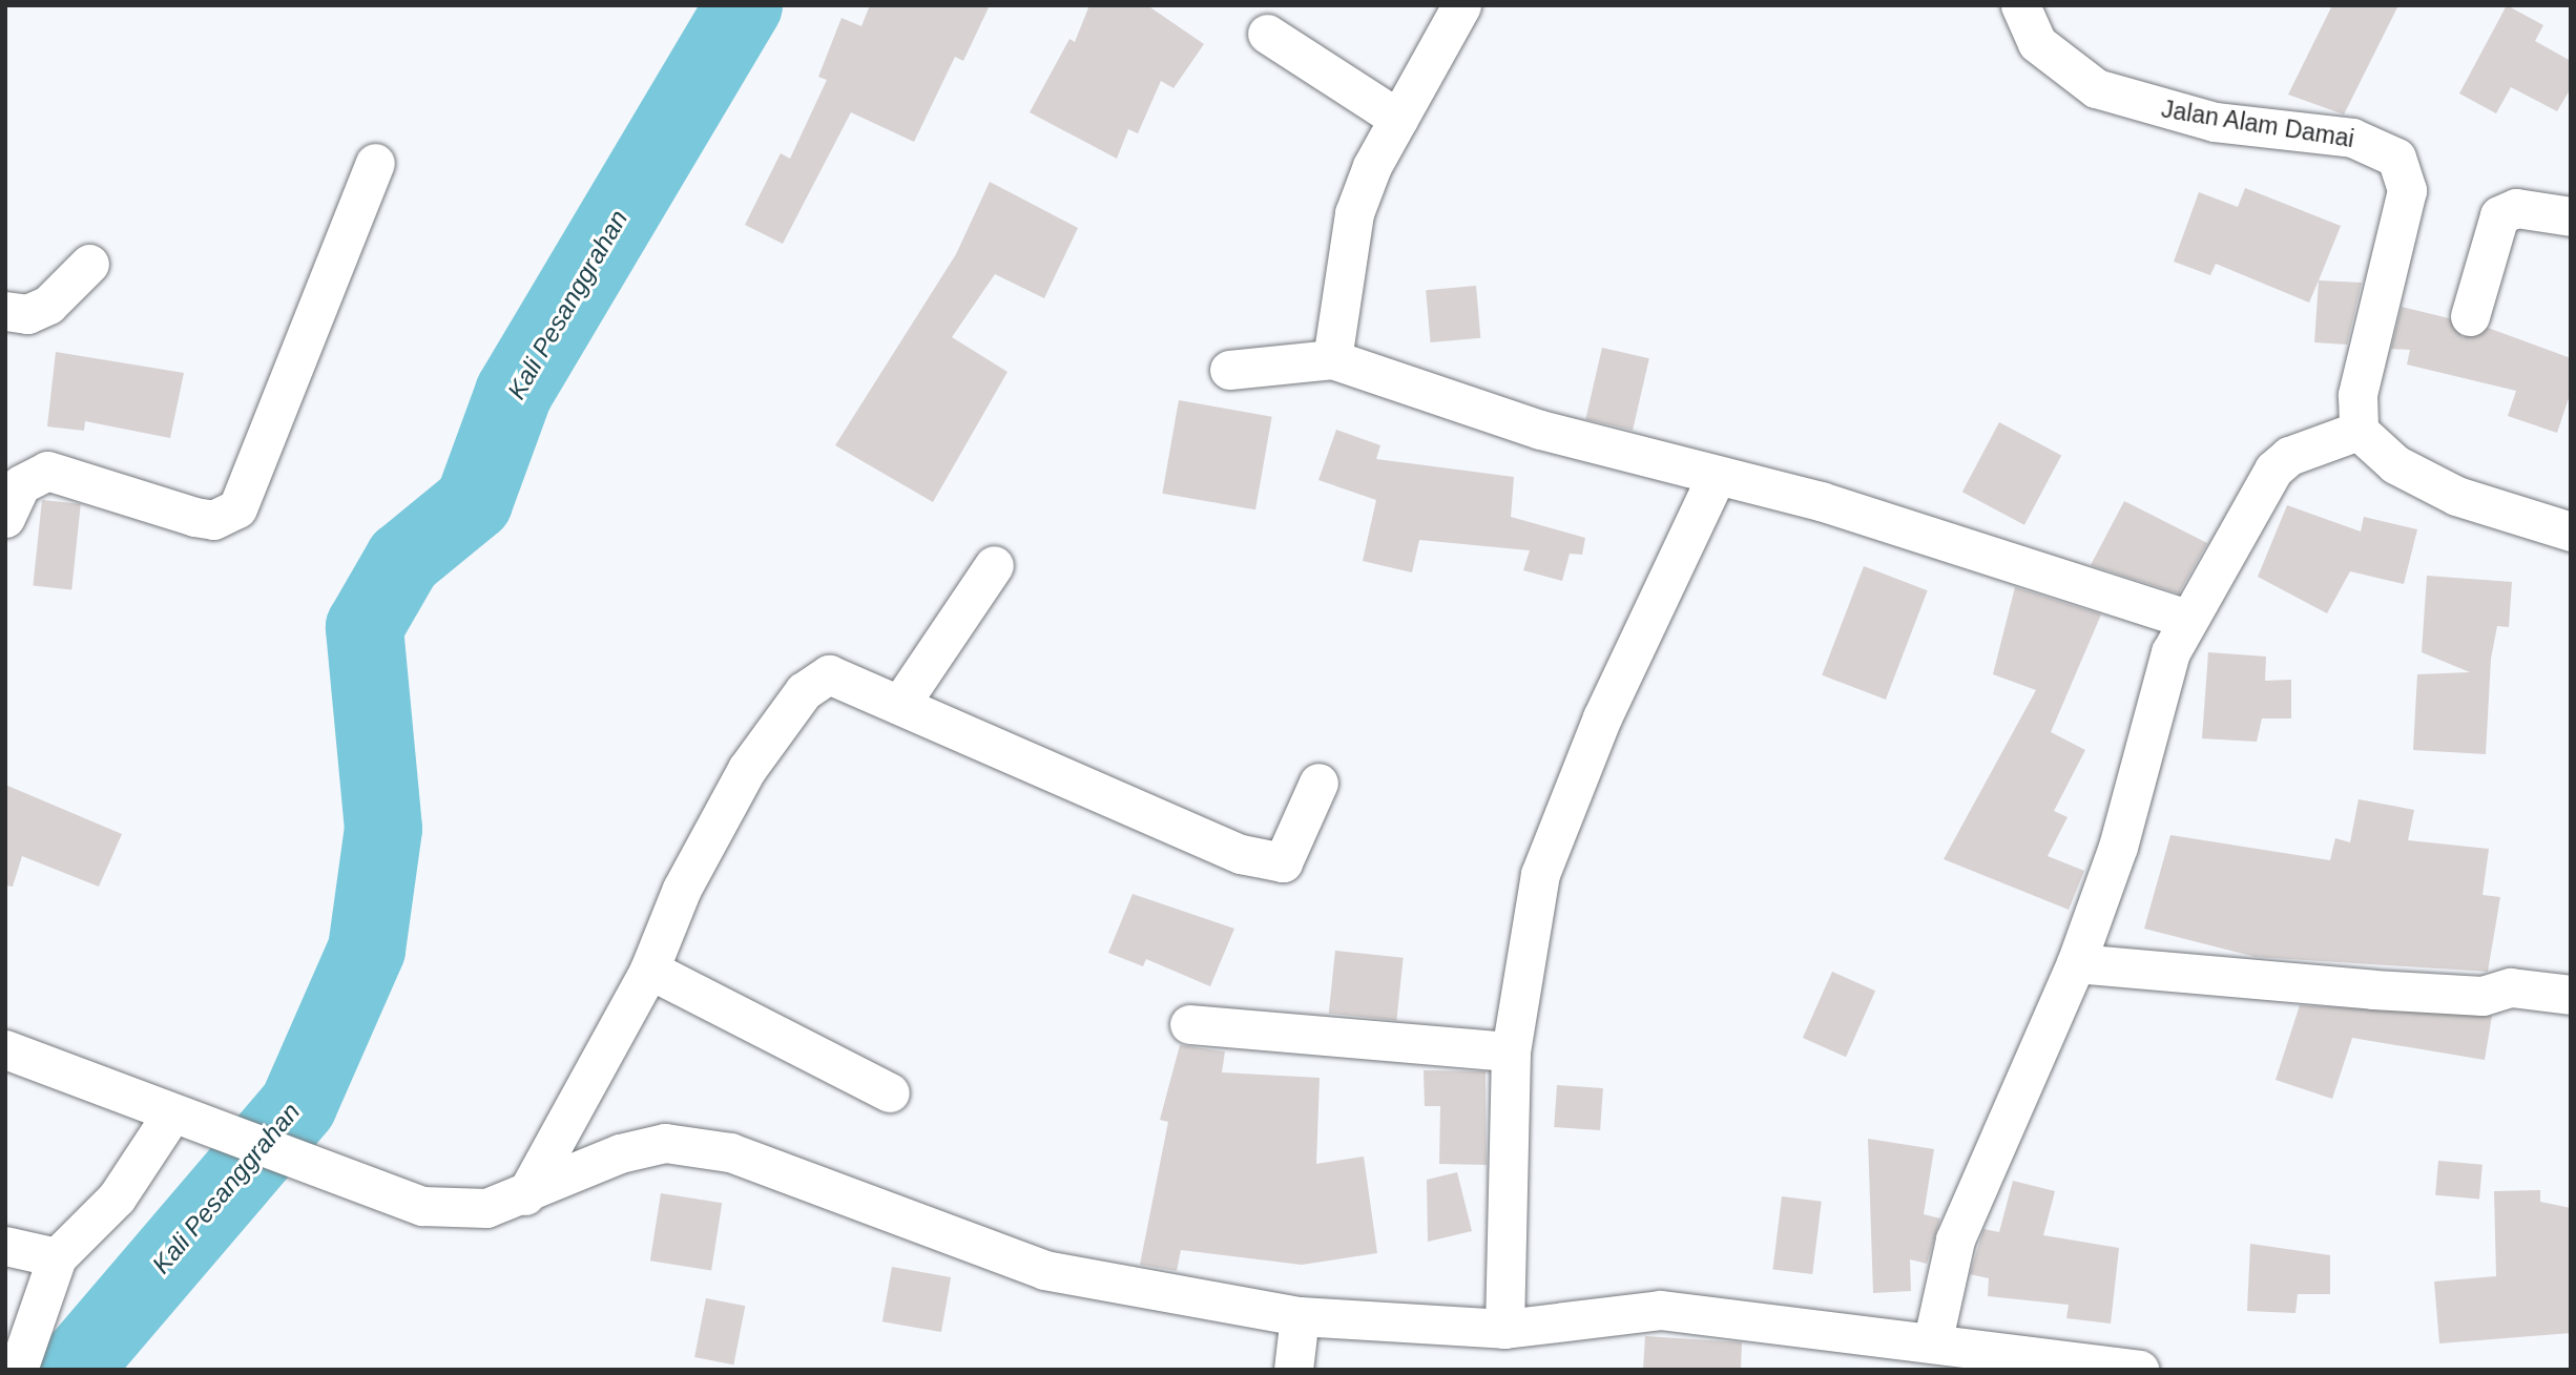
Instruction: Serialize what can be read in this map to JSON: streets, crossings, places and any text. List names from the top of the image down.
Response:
{
  "streets": {
    "street": ["Jalan Alam Damai"]
  },
  "water": ["Kali Pesanggrahan"]
}
